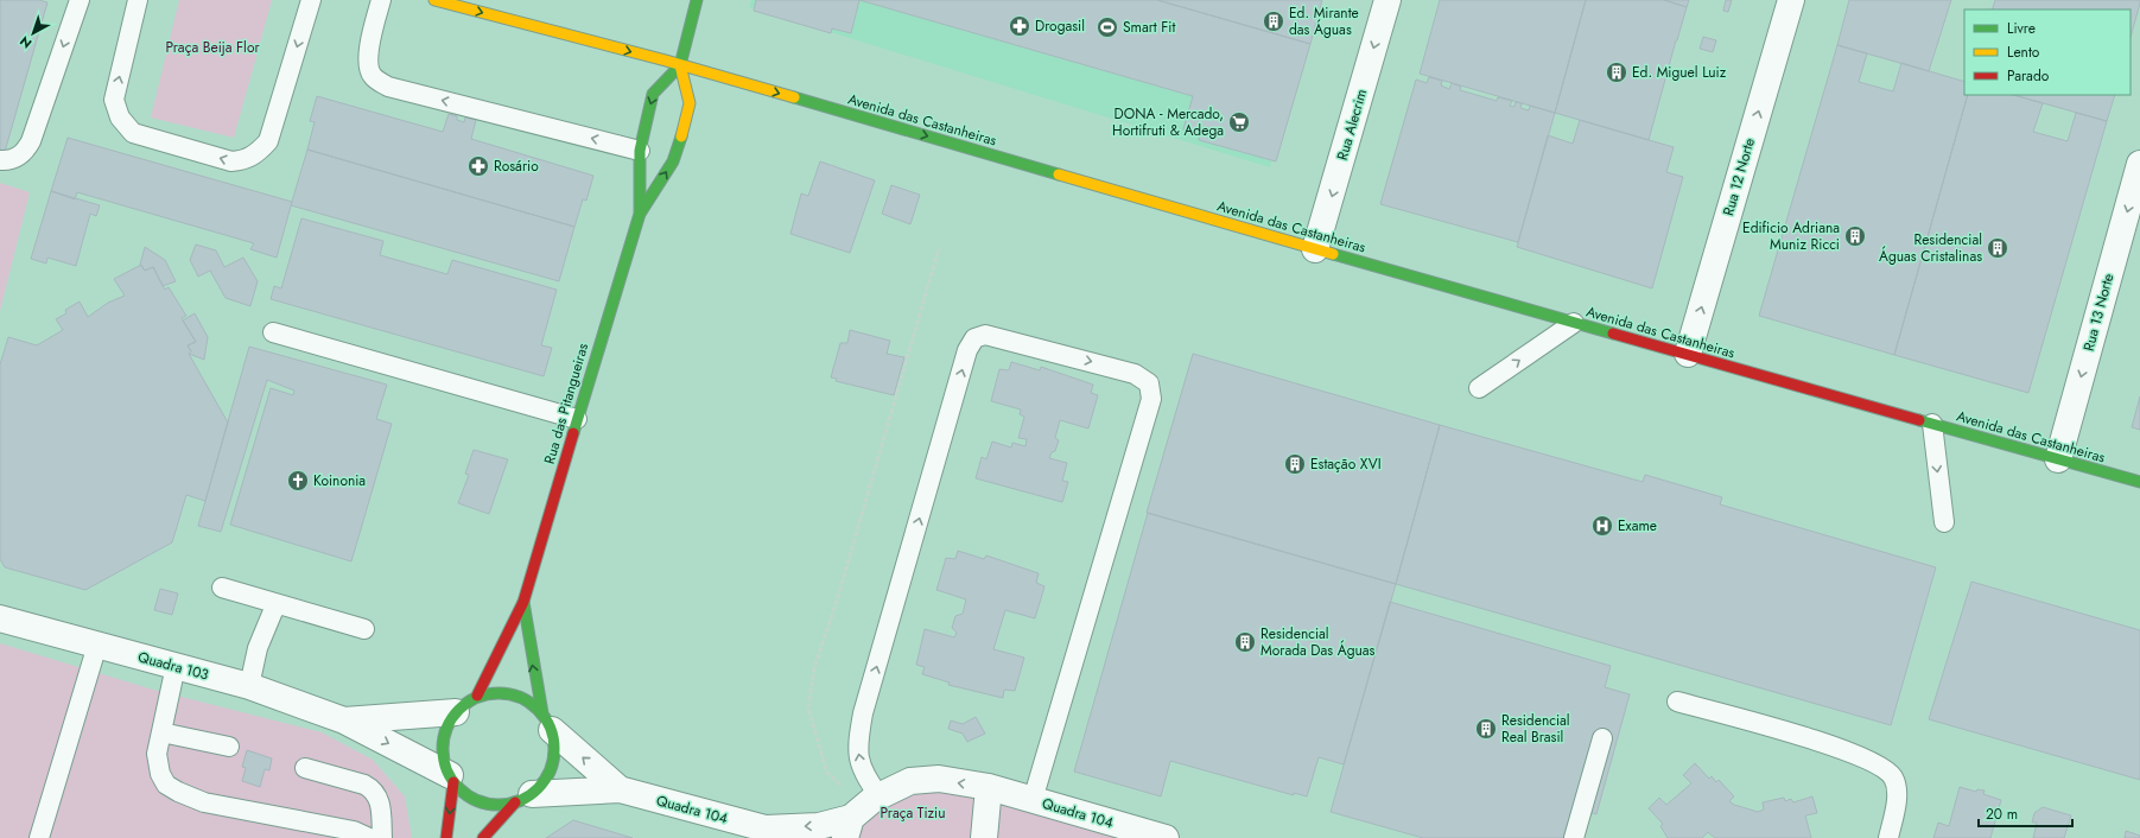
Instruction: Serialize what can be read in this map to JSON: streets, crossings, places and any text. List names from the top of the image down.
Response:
{
  "streets": {
    "main road": ["Avenida das Castanheiras", "Rua das Pitangueiras"],
    "street": [
      "Rua Alecrim",
      "Rua 12 Norte",
      "Rua 13 Norte",
      "Quadra 103",
      "Quadra 104"
    ]
  },
  "crossings": [
    ["Avenida das Castanheiras", "Rua Alecrim"],
    ["Avenida das Castanheiras", "Rua 12 Norte"],
    ["Avenida das Castanheiras", "Rua 13 Norte"],
    ["Avenida das Castanheiras", "Rua das Pitangueiras"],
    ["Rua das Pitangueiras", "Quadra 103"],
    ["Rua das Pitangueiras", "Quadra 104"],
    ["Quadra 103", "Quadra 104"]
  ],
  "one_way": [
    "Avenida das Castanheiras",
    "Rua Alecrim",
    "Rua 12 Norte",
    "Rua 13 Norte",
    "Quadra 104"
  ],
  "parks": ["Praça Beija Flor", "Praça Tiziu"],
  "places": {
    "building": [
      "Ed. Mirante das Águas",
      "Ed. Miguel Luiz",
      "Edificio Adriana Muniz Ricci",
      "Residencial Águas Cristalinas",
      "Estação XVI",
      "Residencial Morada Das Águas",
      "Residencial Real Brasil"
    ],
    "pharmacy": ["Drogasil", "Rosário"],
    "sports": ["Smart Fit"],
    "supermarket": ["DONA - Mercado, Hortifruti & Adega"],
    "church": ["Koinonia"],
    "hospital": ["Exame"]
  },
  "legend": ["Livre", "Lento", "Parado"],
  "scale_bar": "20 m",
  "north": "bottom left"
}
